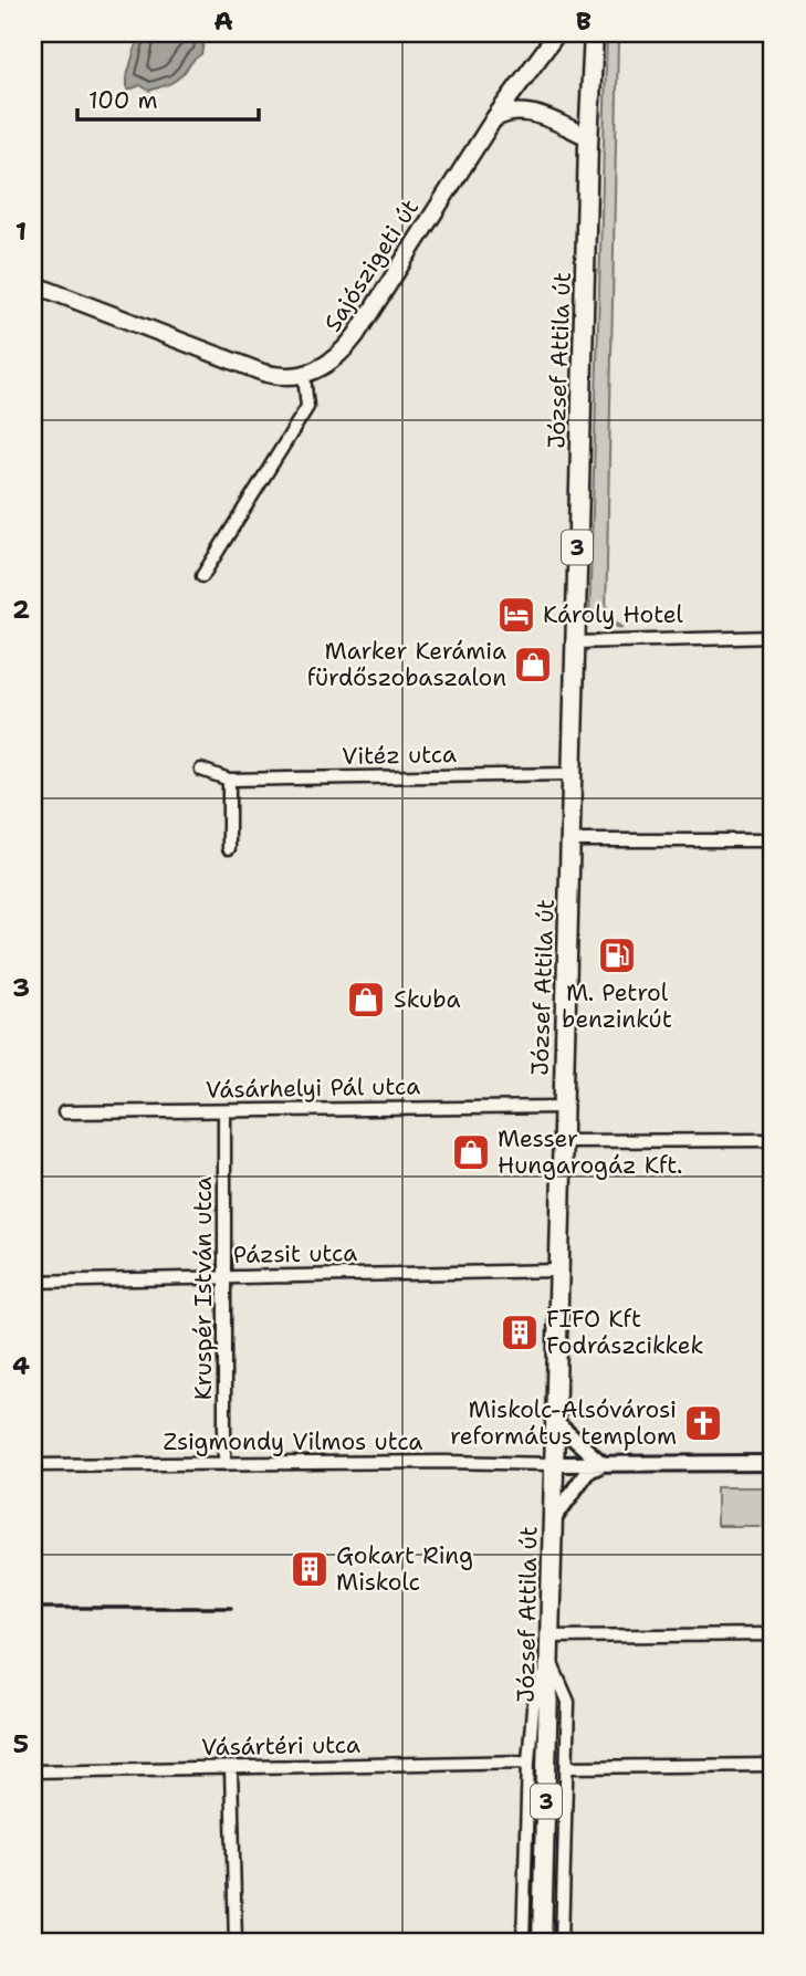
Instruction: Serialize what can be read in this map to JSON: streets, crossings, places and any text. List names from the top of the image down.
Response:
{
  "streets": {
    "main road": ["Sajószigeti út", "József Attila út", "3"],
    "street": [
      "Vitéz utca",
      "Vásárhelyi Pál utca",
      "Pázsit utca",
      "Kruspér István utca",
      "Zsigmondy Vilmos utca",
      "Vásártéri utca"
    ]
  },
  "crossings": [
    ["József Attila út", "Vitéz utca"],
    ["József Attila út", "Vásárhelyi Pál utca"],
    ["József Attila út", "Pázsit utca"],
    ["József Attila út", "Zsigmondy Vilmos utca"],
    ["Vásárhelyi Pál utca", "Kruspér István utca"],
    ["Pázsit utca", "Kruspér István utca"],
    ["Kruspér István utca", "Zsigmondy Vilmos utca"]
  ],
  "places": {
    "hotel": ["Károly Hotel"],
    "shop": ["Marker Kerámia fürdőszobaszalon", "Skuba", "Messer Hungarogáz Kft."],
    "fuel station": ["M. Petrol benzinkút"],
    "building": ["FIFO Kft Fodrászcikkek", "Gokart Ring Miskolc"],
    "church": ["Miskolc-Alsóvárosi református templom"]
  },
  "scale_bar": "100 m",
  "grid": {
    "columns": ["A", "B"],
    "rows": [
      "1",
      "2",
      "3",
      "4",
      "5"
    ]
  }
}
